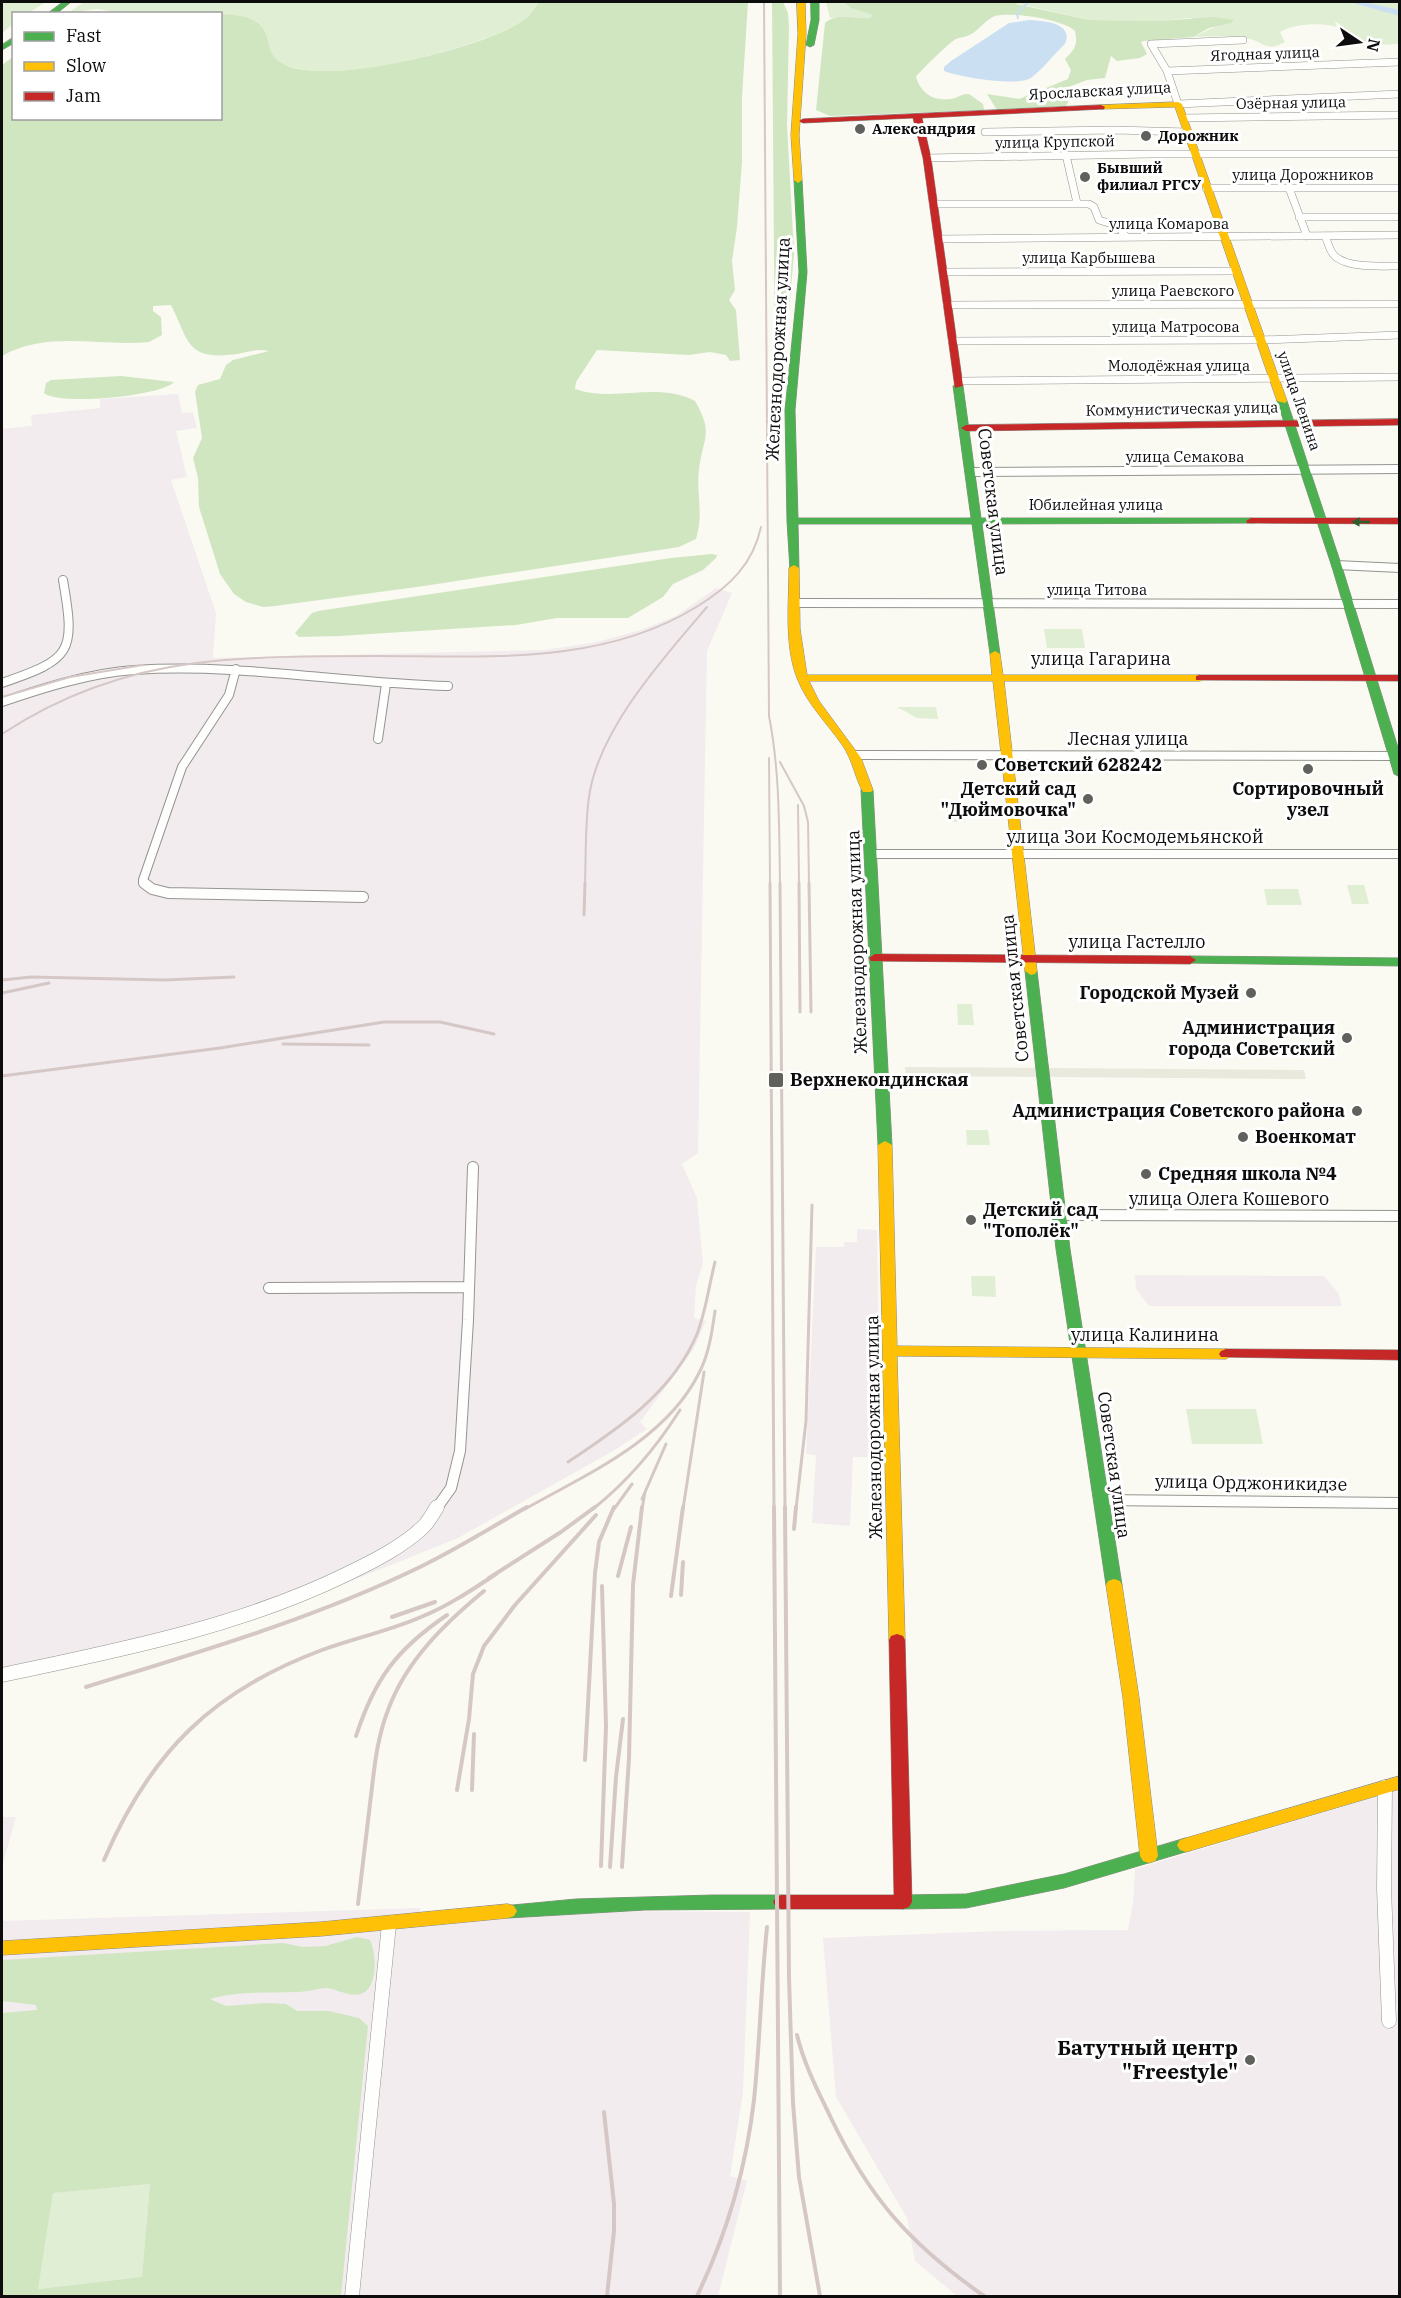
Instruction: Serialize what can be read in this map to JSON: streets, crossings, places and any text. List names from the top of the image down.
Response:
{
  "streets": {
    "main road": [
      "Ярославская улица",
      "Железнодорожная улица",
      "улица Ленина",
      "Коммунистическая улица",
      "Советская улица",
      "Юбилейная улица",
      "улица Гагарина",
      "улица Гастелло",
      "улица Калинина"
    ],
    "street": [
      "Ягодная улица",
      "Озёрная улица",
      "улица Крупской",
      "улица Дорожников",
      "улица Комарова",
      "улица Карбышева",
      "улица Раевского",
      "улица Матросова",
      "Молодёжная улица",
      "улица Семакова",
      "улица Титова",
      "Лесная улица",
      "улица Зои Космодемьянской",
      "улица Олега Кошевого",
      "улица Орджоникидзе"
    ]
  },
  "crossings": [
    ["Ягодная улица", "улица Ленина"],
    ["Ярославская улица", "Железнодорожная улица"],
    ["Ярославская улица", "улица Ленина"],
    ["Ярославская улица", "Советская улица"],
    ["Озёрная улица", "улица Ленина"],
    ["улица Крупской", "улица Ленина"],
    ["улица Крупской", "Советская улица"],
    ["улица Дорожников", "улица Ленина"],
    ["улица Комарова", "улица Ленина"],
    ["улица Комарова", "Советская улица"],
    ["улица Карбышева", "улица Ленина"],
    ["улица Карбышева", "Советская улица"],
    ["улица Раевского", "улица Ленина"],
    ["улица Раевского", "Советская улица"],
    ["улица Матросова", "улица Ленина"],
    ["улица Матросова", "Советская улица"],
    ["Железнодорожная улица", "Юбилейная улица"],
    ["Железнодорожная улица", "улица Титова"],
    ["Железнодорожная улица", "улица Гагарина"],
    ["Железнодорожная улица", "Лесная улица"],
    ["Железнодорожная улица", "улица Зои Космодемьянской"],
    ["Железнодорожная улица", "улица Гастелло"],
    ["Железнодорожная улица", "улица Калинина"],
    ["Молодёжная улица", "улица Ленина"],
    ["Молодёжная улица", "Советская улица"],
    ["улица Ленина", "Коммунистическая улица"],
    ["улица Ленина", "улица Семакова"],
    ["улица Ленина", "Юбилейная улица"],
    ["улица Ленина", "улица Титова"],
    ["улица Ленина", "улица Гагарина"],
    ["улица Ленина", "Лесная улица"],
    ["Коммунистическая улица", "Советская улица"],
    ["улица Семакова", "Советская улица"],
    ["Советская улица", "Юбилейная улица"],
    ["Советская улица", "улица Титова"],
    ["Советская улица", "улица Гагарина"],
    ["Советская улица", "Лесная улица"],
    ["Советская улица", "улица Зои Космодемьянской"],
    ["Советская улица", "улица Гастелло"],
    ["Советская улица", "улица Олега Кошевого"],
    ["Советская улица", "улица Калинина"],
    ["Советская улица", "улица Орджоникидзе"]
  ],
  "places": {
    "other": [
      "Александрия",
      "Дорожник",
      "Бывший филиал РГСУ",
      "Советский 628242",
      "Сортировочный узел",
      "Детский сад \"Дюймовочка\"",
      "Городской Музей",
      "Администрация города Советский",
      "Администрация Советского района",
      "Военкомат",
      "Средняя школа №4",
      "Детский сад \"Тополёк\"",
      "Батутный центр \"Freestyle\""
    ],
    "transit": ["Верхнекондинская"]
  },
  "legend": ["Fast", "Slow", "Jam"],
  "north": "right"
}
